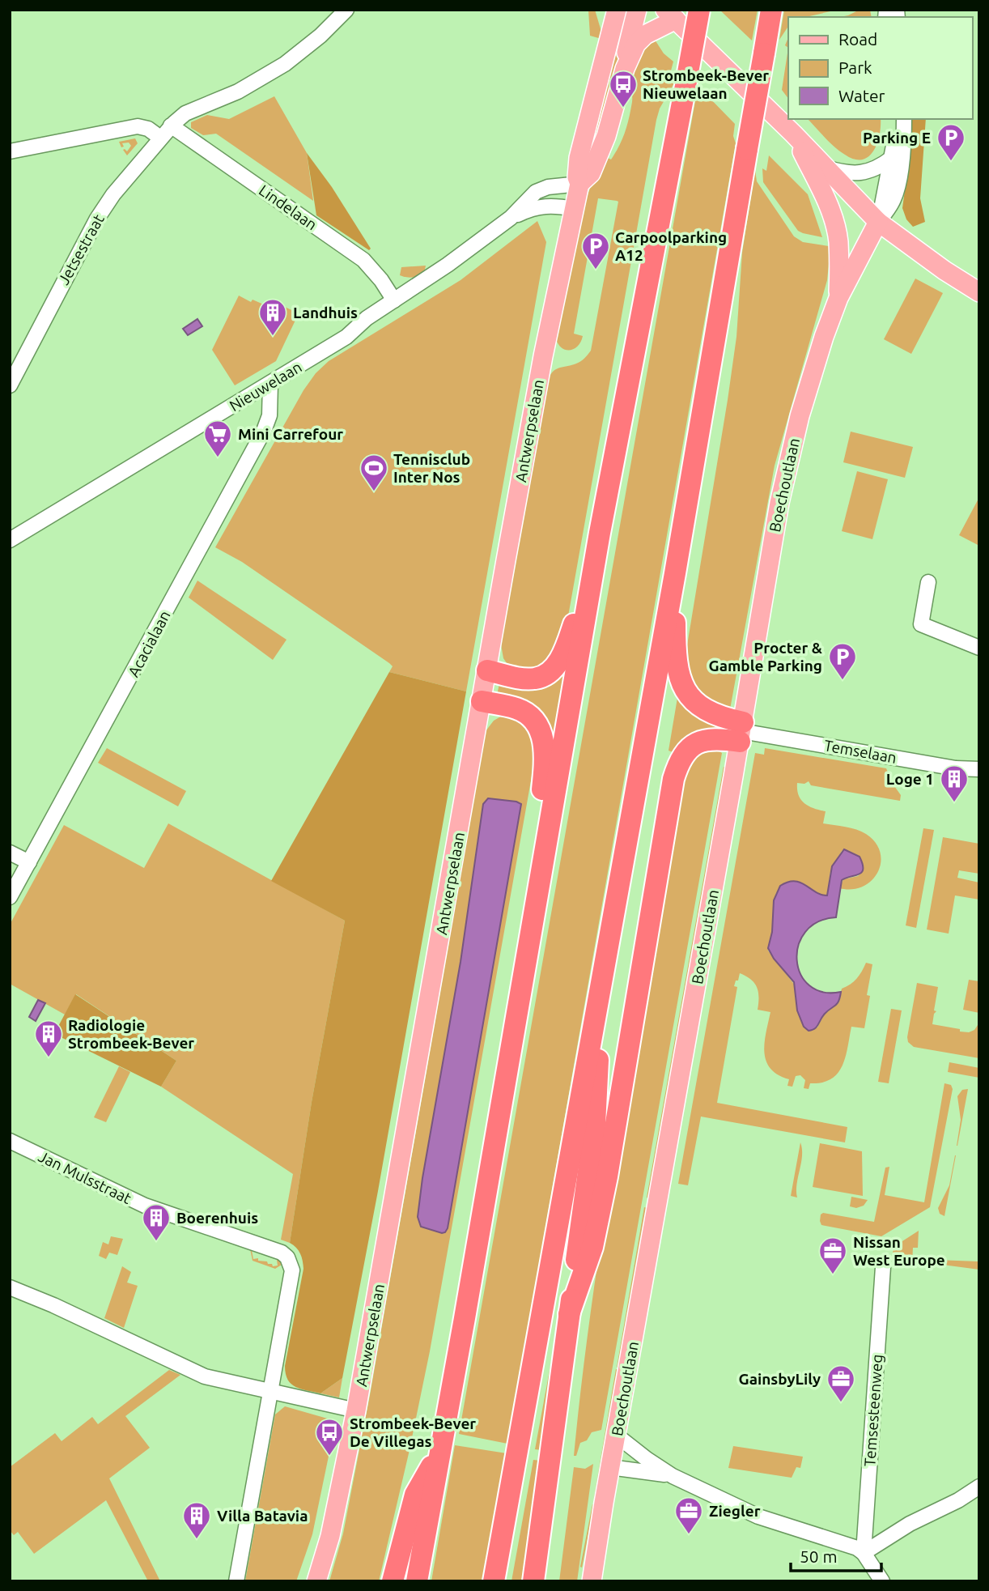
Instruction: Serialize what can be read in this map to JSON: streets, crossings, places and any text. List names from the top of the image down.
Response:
{
  "streets": {
    "main road": ["Antwerpselaan", "Boechoutlaan"],
    "street": [
      "Lindelaan",
      "Jetsestraat",
      "Nieuwelaan",
      "Acacialaan",
      "Temselaan",
      "Jan Mulsstraat",
      "Temsesteenweg"
    ]
  },
  "crossings": [
    ["Lindelaan", "Jetsestraat"],
    ["Lindelaan", "Nieuwelaan"],
    ["Nieuwelaan", "Antwerpselaan"],
    ["Nieuwelaan", "Acacialaan"],
    ["Boechoutlaan", "Temselaan"]
  ],
  "places": {
    "bus stop": ["Strombeek-Bever Nieuwelaan", "Strombeek-Bever De Villegas"],
    "parking": ["Parking E", "Carpoolparking A12", "Procter & Gamble Parking"],
    "building": [
      "Landhuis",
      "Loge 1",
      "Radiologie Strombeek-Bever",
      "Boerenhuis",
      "Villa Batavia"
    ],
    "supermarket": ["Mini Carrefour"],
    "sports": ["Tennisclub Inter Nos"],
    "office": ["Nissan West Europe", "GainsbyLily", "Ziegler"]
  },
  "legend": ["Road", "Park", "Water"],
  "scale_bar": "50 m"
}
